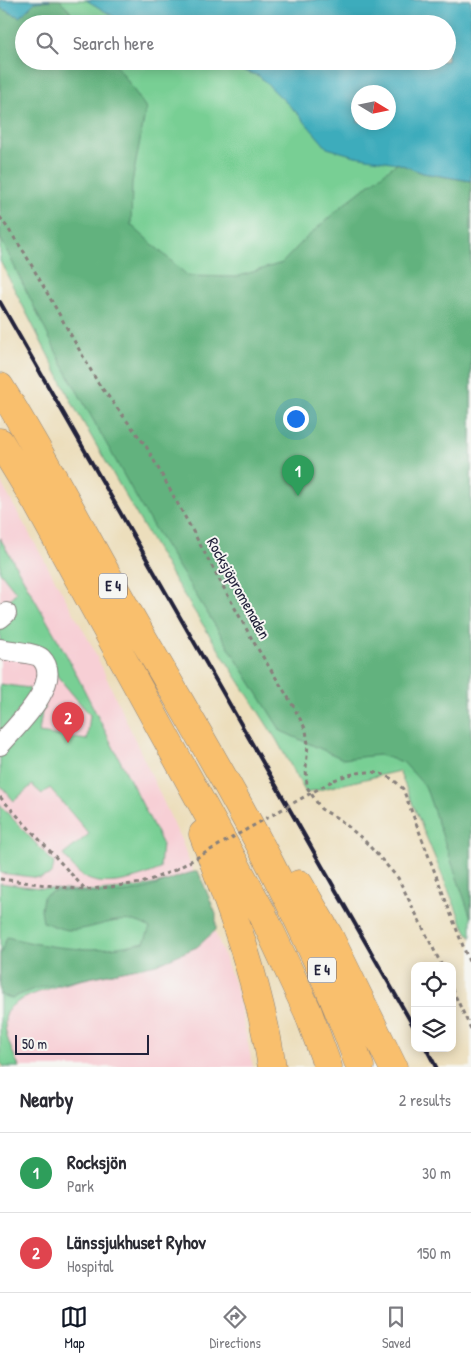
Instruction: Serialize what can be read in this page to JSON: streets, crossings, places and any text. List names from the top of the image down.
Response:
{
  "streets": {
    "highway": ["E 4"],
    "path": ["Rocksjöpromenaden"]
  },
  "scale_bar": "50 m",
  "north": "right",
  "page": {
    "search": "Search here",
    "pins": ["1", "2"],
    "scale": "50 m",
    "heading": ["Nearby", "2 results"],
    "list": [
      {
        "mark": "1",
        "name": "Rocksjön",
        "note": "Park",
        "value": "30 m"
      },
      {
        "mark": "2",
        "name": "Länssjukhuset Ryhov",
        "note": "Hospital",
        "value": "150 m"
      }
    ],
    "nav": ["Map", "Directions", "Saved"]
  }
}
